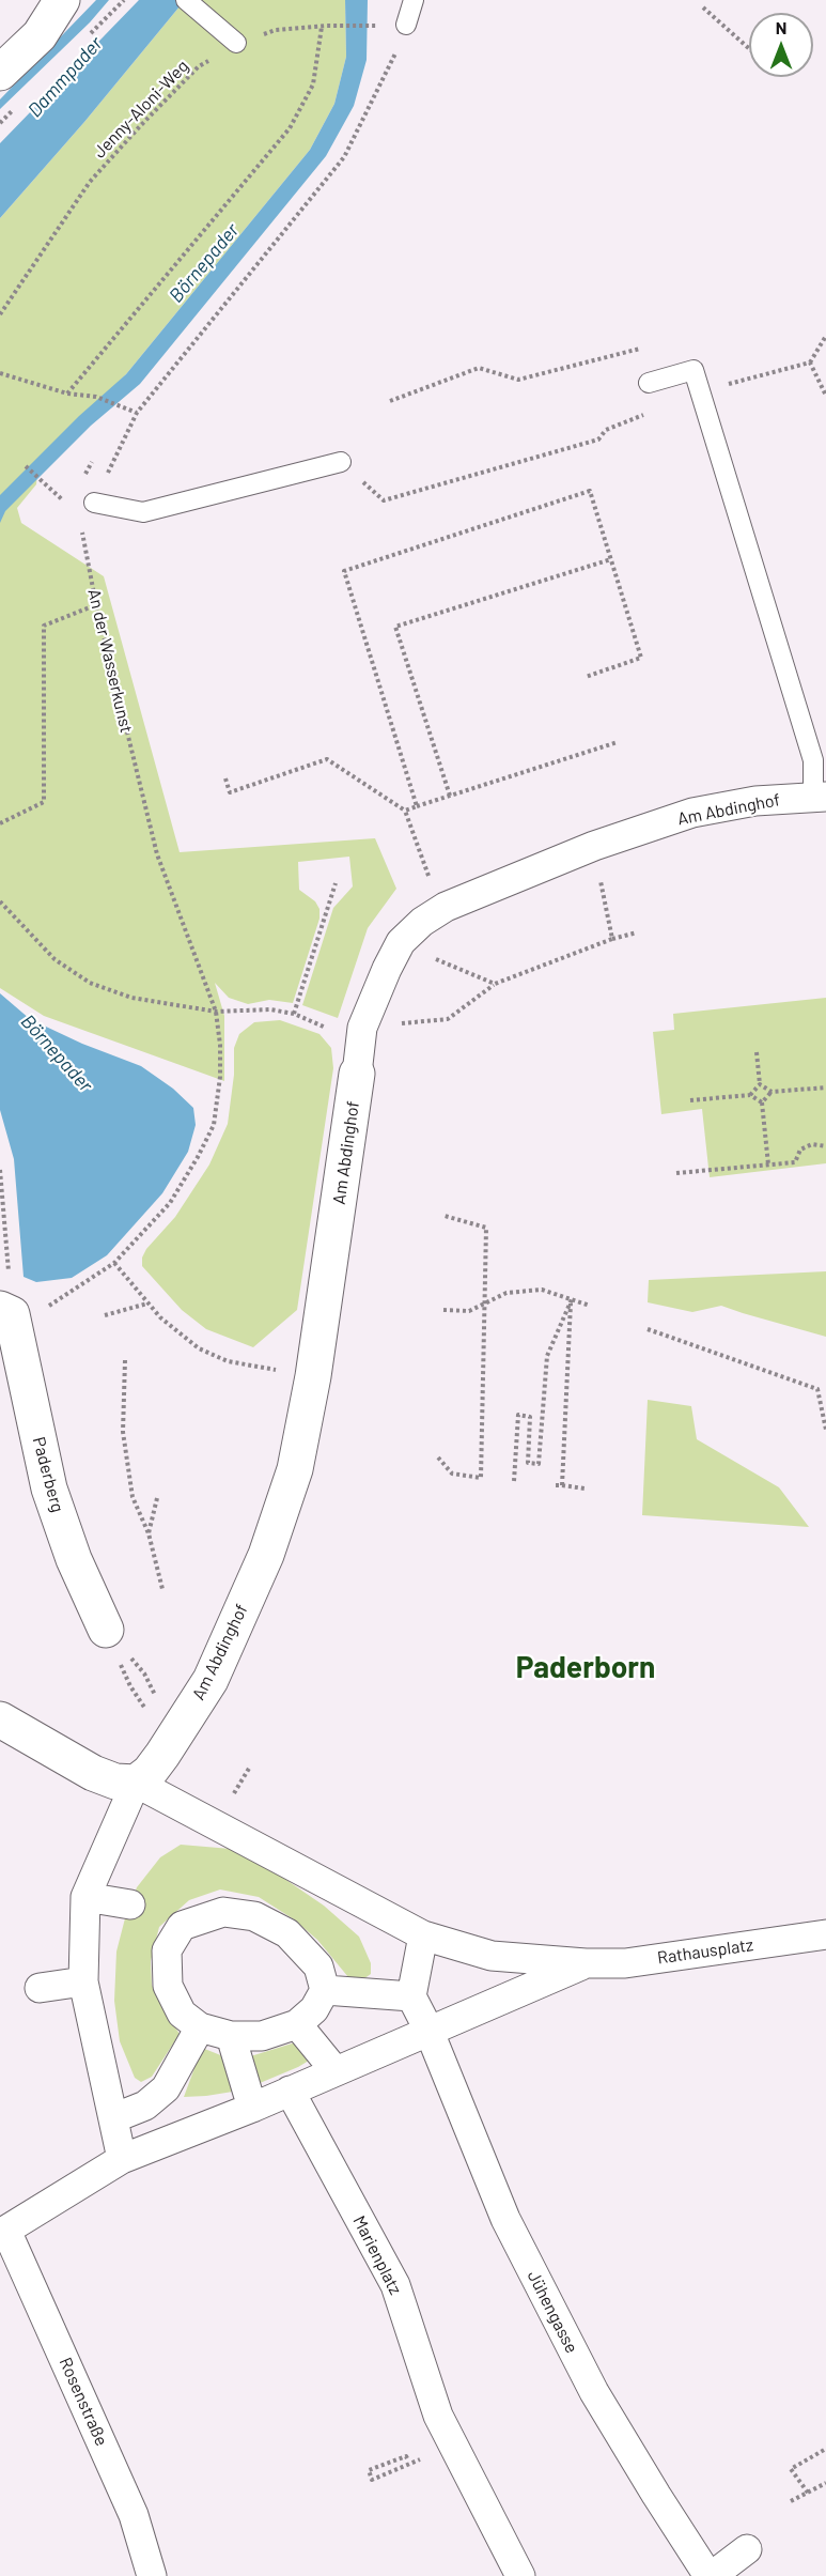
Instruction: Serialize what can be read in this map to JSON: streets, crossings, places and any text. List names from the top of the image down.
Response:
{
  "streets": {
    "street": [
      "Am Abdinghof",
      "Paderberg",
      "Rathausplatz",
      "Marienplatz",
      "Jühengasse",
      "Rosenstraße"
    ],
    "path": ["Jenny-Aloni-Weg", "An der Wasserkunst"]
  },
  "crossings": [
    ["Jenny-Aloni-Weg", "An der Wasserkunst"],
    ["An der Wasserkunst", "Paderberg"]
  ],
  "districts": ["Paderborn"],
  "water": ["Dammpader", "Börnepader"],
  "north": "top"
}
